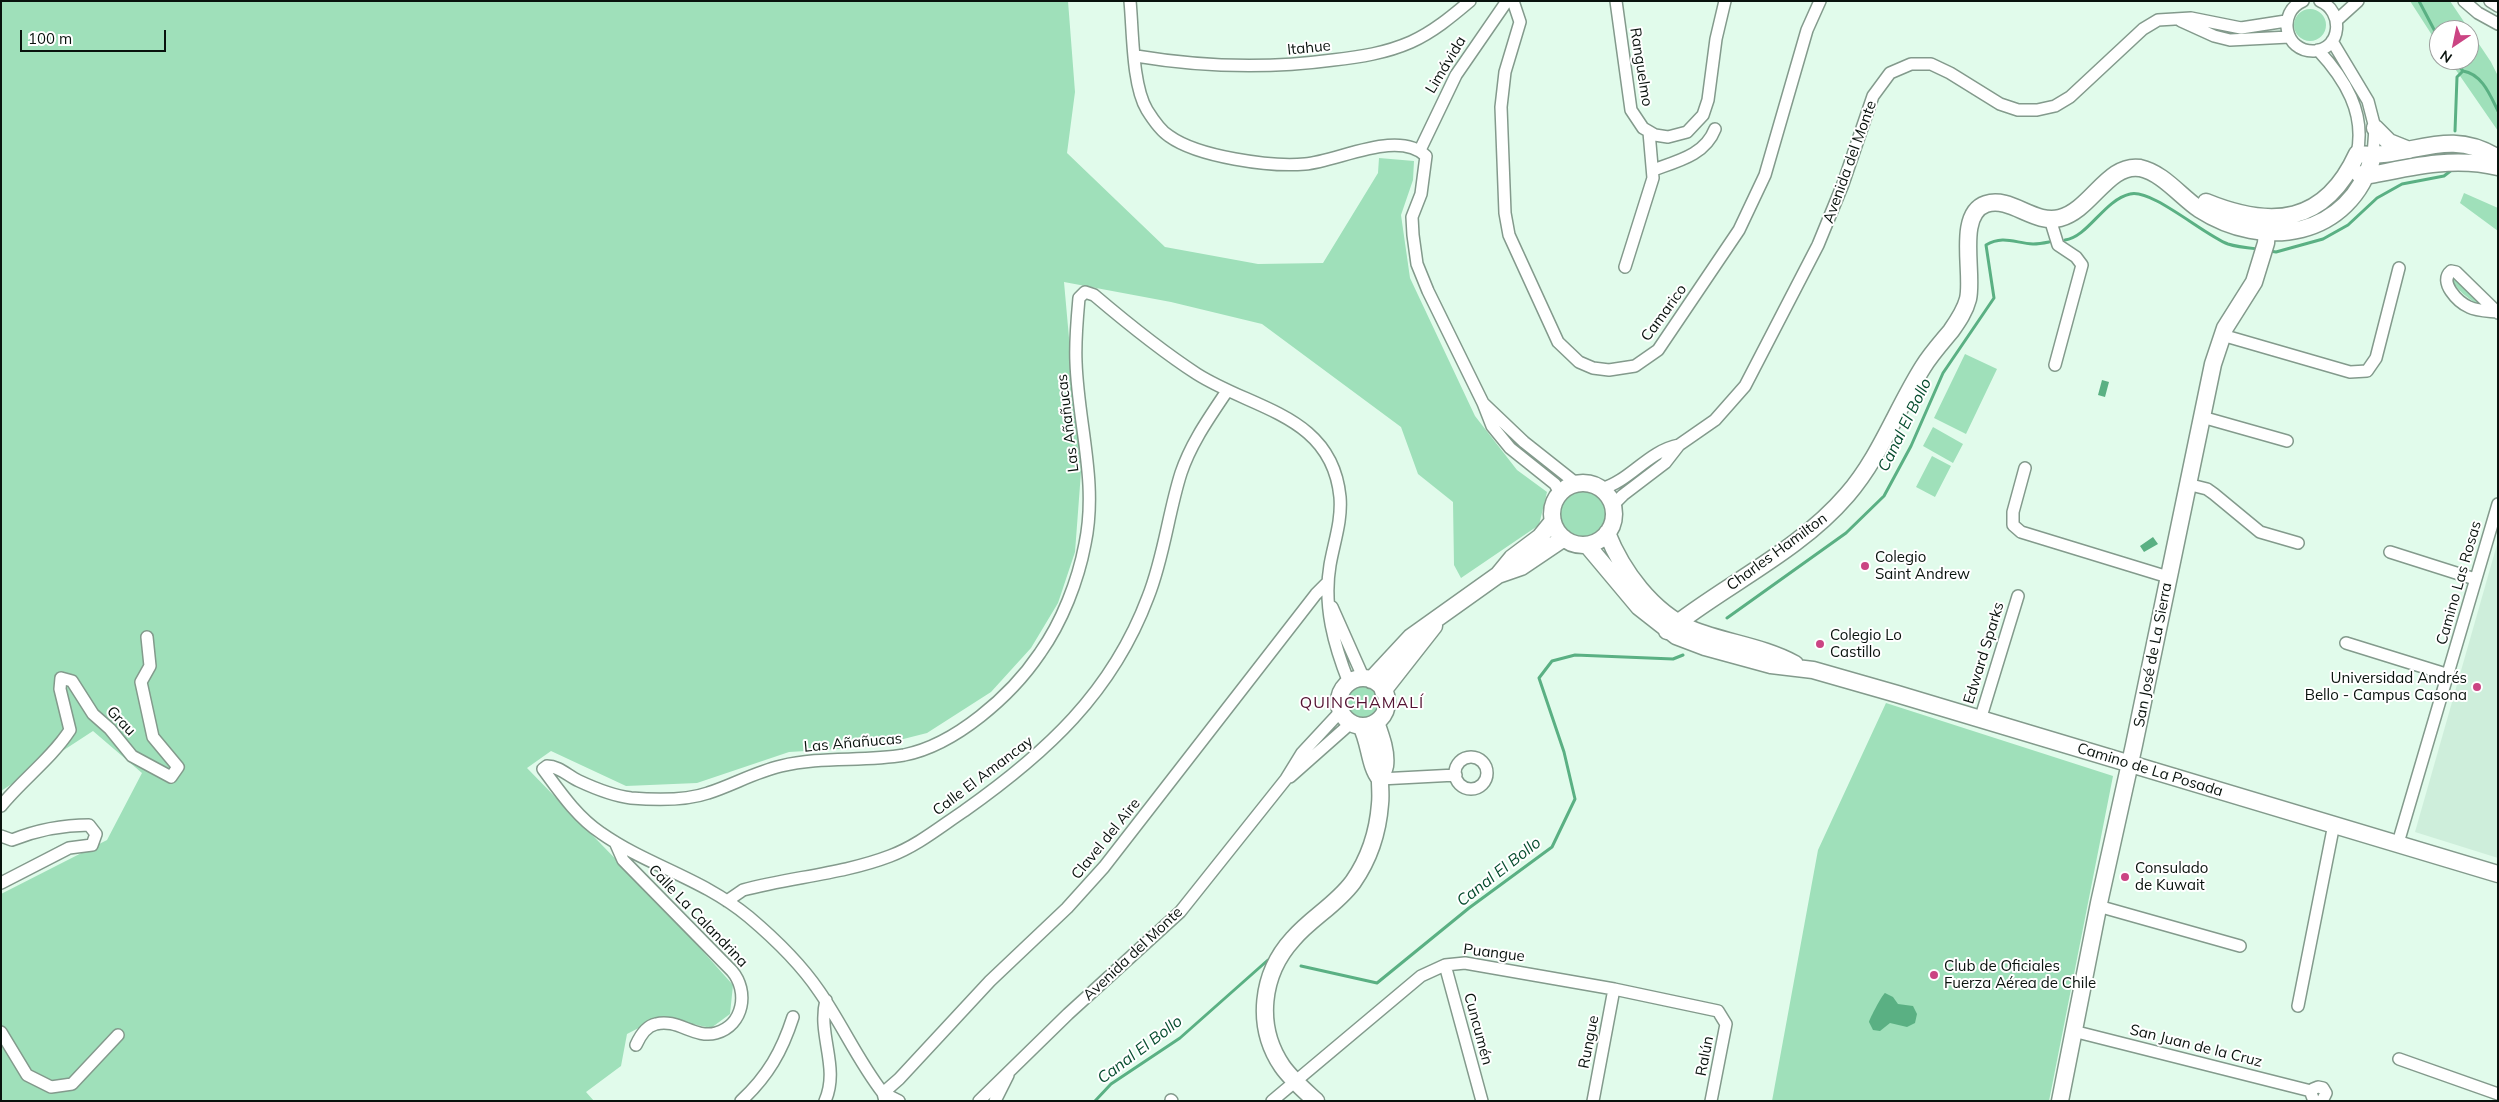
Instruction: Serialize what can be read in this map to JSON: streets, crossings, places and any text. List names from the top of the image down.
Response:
{
  "streets": {
    "street": [
      "Itahue",
      "Limávida",
      "Ranguelmo",
      "Avenida del Monte",
      "Camarico",
      "Las Añañucas",
      "Charles Hamilton",
      "Camino Las Rosas",
      "Edward Sparks",
      "San José de La Sierra",
      "Grau",
      "Camino de La Posada",
      "Calle El Amancay",
      "Clavel del Aire",
      "Calle La Calandrina",
      "Puangue",
      "Cuncumén",
      "Rungue",
      "San Juan de la Cruz",
      "Ralún"
    ]
  },
  "crossings": [
    ["Avenida del Monte", "Camino de La Posada"],
    ["Las Añañucas", "Calle El Amancay"],
    ["Las Añañucas", "Calle La Calandrina"],
    ["Charles Hamilton", "Camino de La Posada"],
    ["Camino Las Rosas", "Camino de La Posada"],
    ["Edward Sparks", "Camino de La Posada"],
    ["San José de La Sierra", "Camino de La Posada"],
    ["San José de La Sierra", "San Juan de la Cruz"],
    ["Puangue", "Cuncumén"],
    ["Puangue", "Rungue"],
    ["Puangue", "Ralún"]
  ],
  "districts": ["QUINCHAMALÍ"],
  "water": ["Canal El Bollo"],
  "places": [
    "Colegio Saint Andrew",
    "Colegio Lo Castillo",
    "Universidad Andrés Bello - Campus Casona",
    "Consulado de Kuwait",
    "Club de Oficiales Fuerza Aérea de Chile"
  ],
  "scale_bar": "100 m",
  "north": "bottom left"
}
